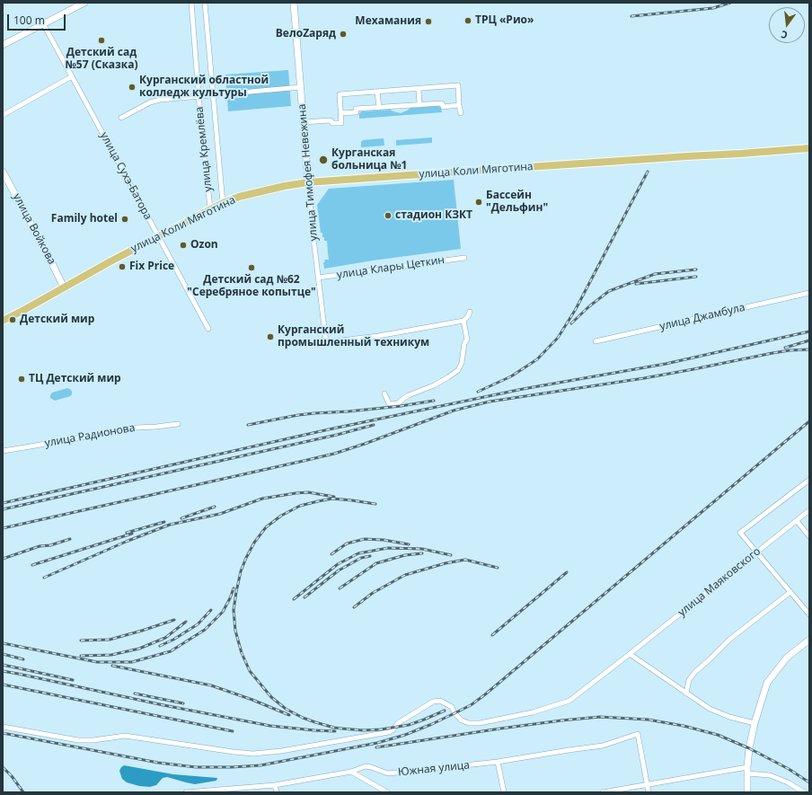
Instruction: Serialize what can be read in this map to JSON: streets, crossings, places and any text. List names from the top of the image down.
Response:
{
  "streets": {
    "main road": ["улица Коли Мяготина"],
    "street": [
      "улица Кремлёва",
      "улица Тимофея Невежина",
      "улица Сухэ-Батора",
      "улица Войкова",
      "улица Клары Цеткин",
      "улица Джамбула",
      "улица Радионова",
      "улица Маяковского",
      "Южная улица"
    ]
  },
  "crossings": [
    ["улица Кремлёва", "улица Коли Мяготина"],
    ["улица Коли Мяготина", "улица Тимофея Невежина"],
    ["улица Коли Мяготина", "улица Сухэ-Батора"],
    ["улица Коли Мяготина", "улица Войкова"],
    ["улица Тимофея Невежина", "улица Клары Цеткин"]
  ],
  "places": [
    "ТРЦ «Рио»",
    "Мехамания",
    "ВелоZаряд",
    "Детский сад №57 (Сказка)",
    "Курганский областной колледж культуры",
    "Курганская больница №1",
    "Бассейн \"Дельфин\"",
    "стадион КЗКТ",
    "Family hotel",
    "Ozon",
    "Fix Price",
    "Детский сад №62 \"Серебряное копытце\"",
    "Детский мир",
    "Курганский промышленный техникум",
    "ТЦ Детский мир"
  ],
  "scale_bar": "100 m",
  "north": "bottom"
}
